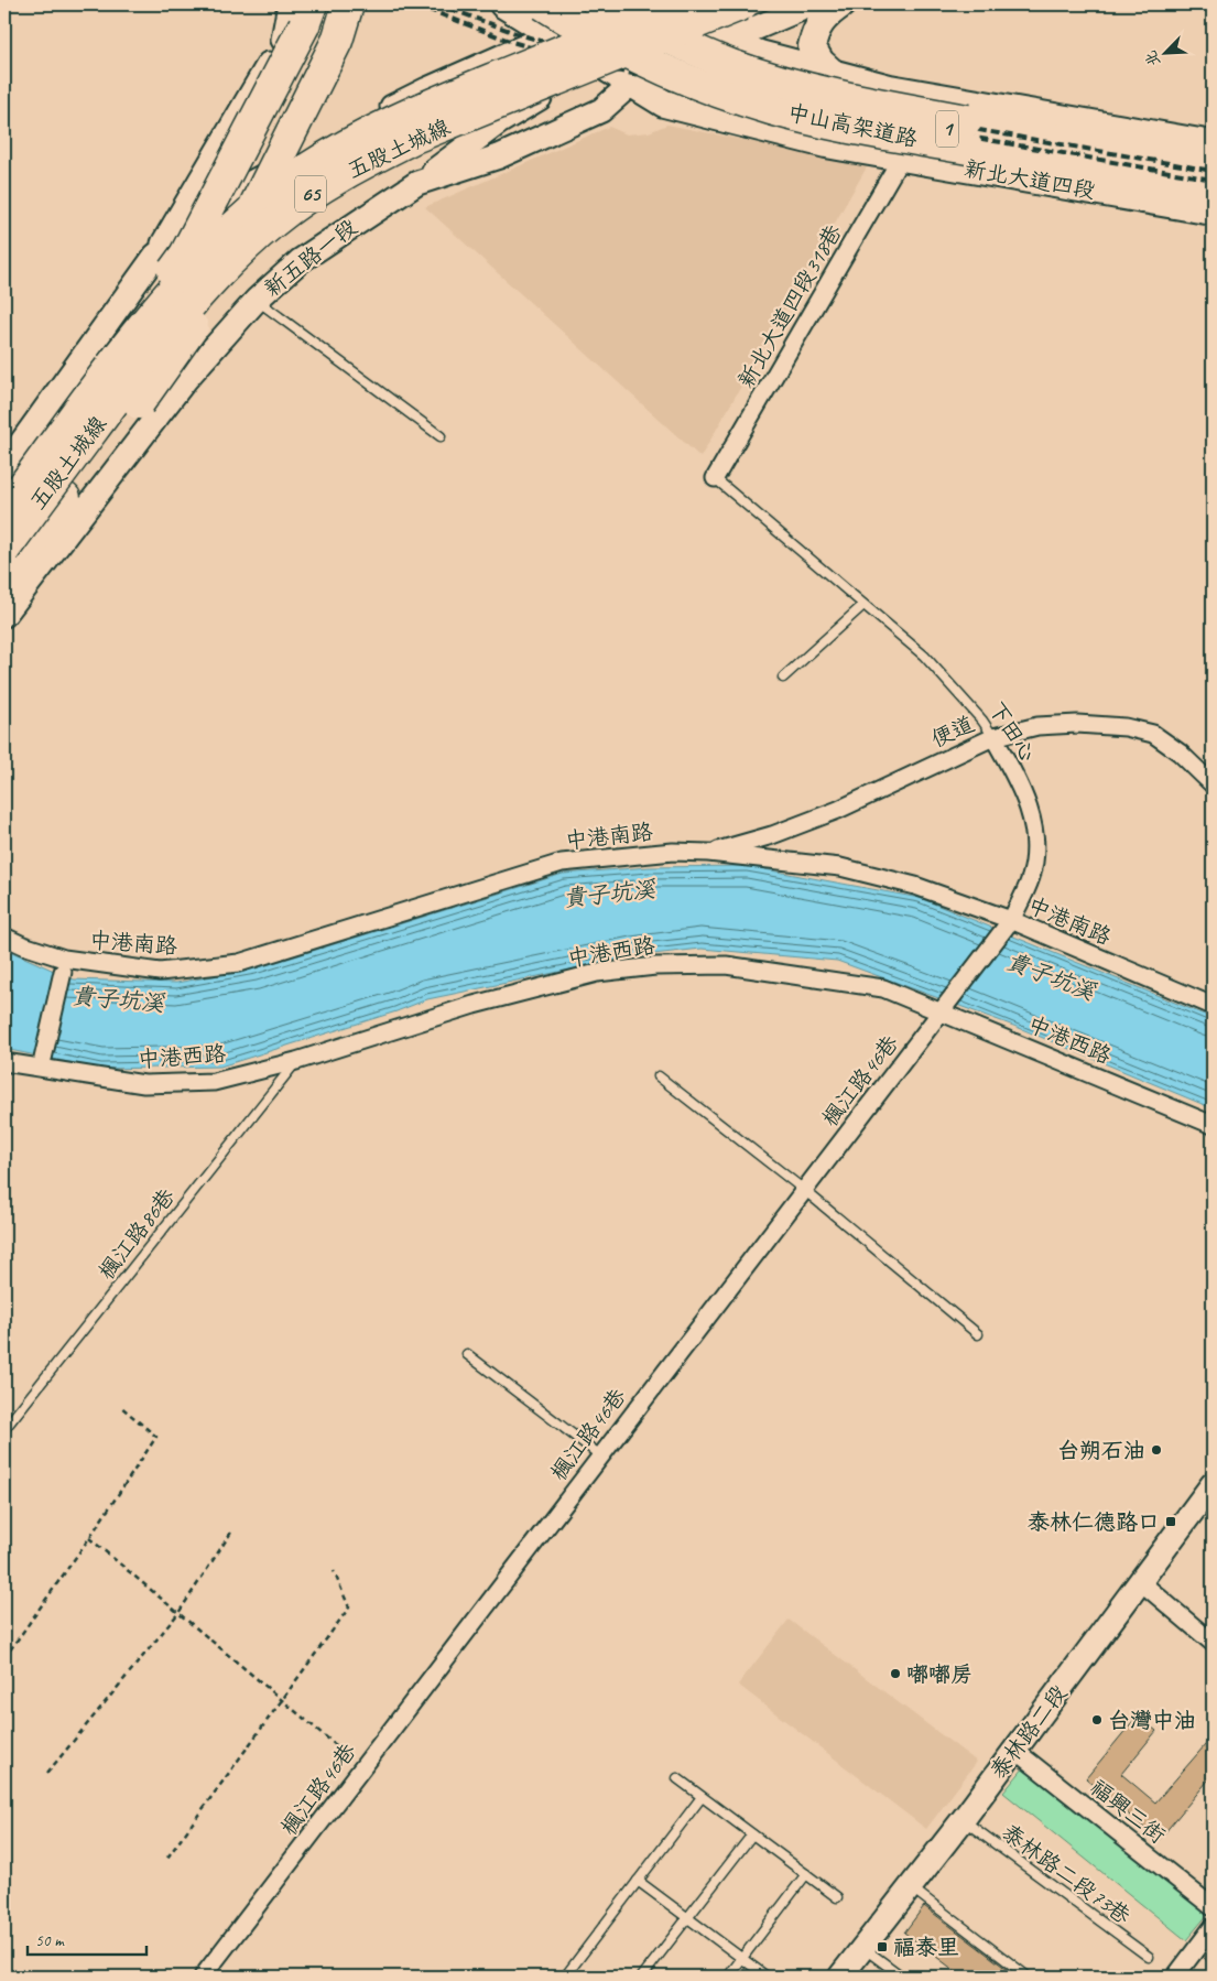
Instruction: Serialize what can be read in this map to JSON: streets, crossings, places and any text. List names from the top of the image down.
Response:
{
  "streets": {
    "highway": [
      "中山高架道路",
      "1",
      "五股土城線",
      "65"
    ],
    "main road": ["新北大道四段", "新五路一段", "泰林路二段"],
    "street": [
      "新北大道四段318巷",
      "便道",
      "下田心",
      "中港南路",
      "中港西路",
      "楓江路46巷",
      "福興三街"
    ],
    "lane": ["楓江路86巷", "泰林路二段73巷"]
  },
  "crossings": [
    ["中山高架道路", "1"],
    ["中山高架道路", "新北大道四段"],
    ["1", "新北大道四段"],
    ["1", "新五路一段"],
    ["新北大道四段", "新五路一段"],
    ["新北大道四段", "新北大道四段318巷"],
    ["新北大道四段318巷", "下田心"],
    ["便道", "下田心"],
    ["便道", "中港南路"],
    ["下田心", "中港南路"],
    ["下田心", "楓江路46巷"],
    ["中港南路", "楓江路46巷"],
    ["中港西路", "楓江路46巷"],
    ["中港西路", "楓江路86巷"],
    ["泰林路二段", "福興三街"],
    ["泰林路二段", "泰林路二段73巷"]
  ],
  "water": ["貴子坑溪"],
  "places": {
    "other": ["台朔石油", "嘟嘟房", "台灣中油"],
    "transit": ["泰林仁德路口", "福泰里"]
  },
  "scale_bar": "50 m",
  "north": "bottom left"
}
